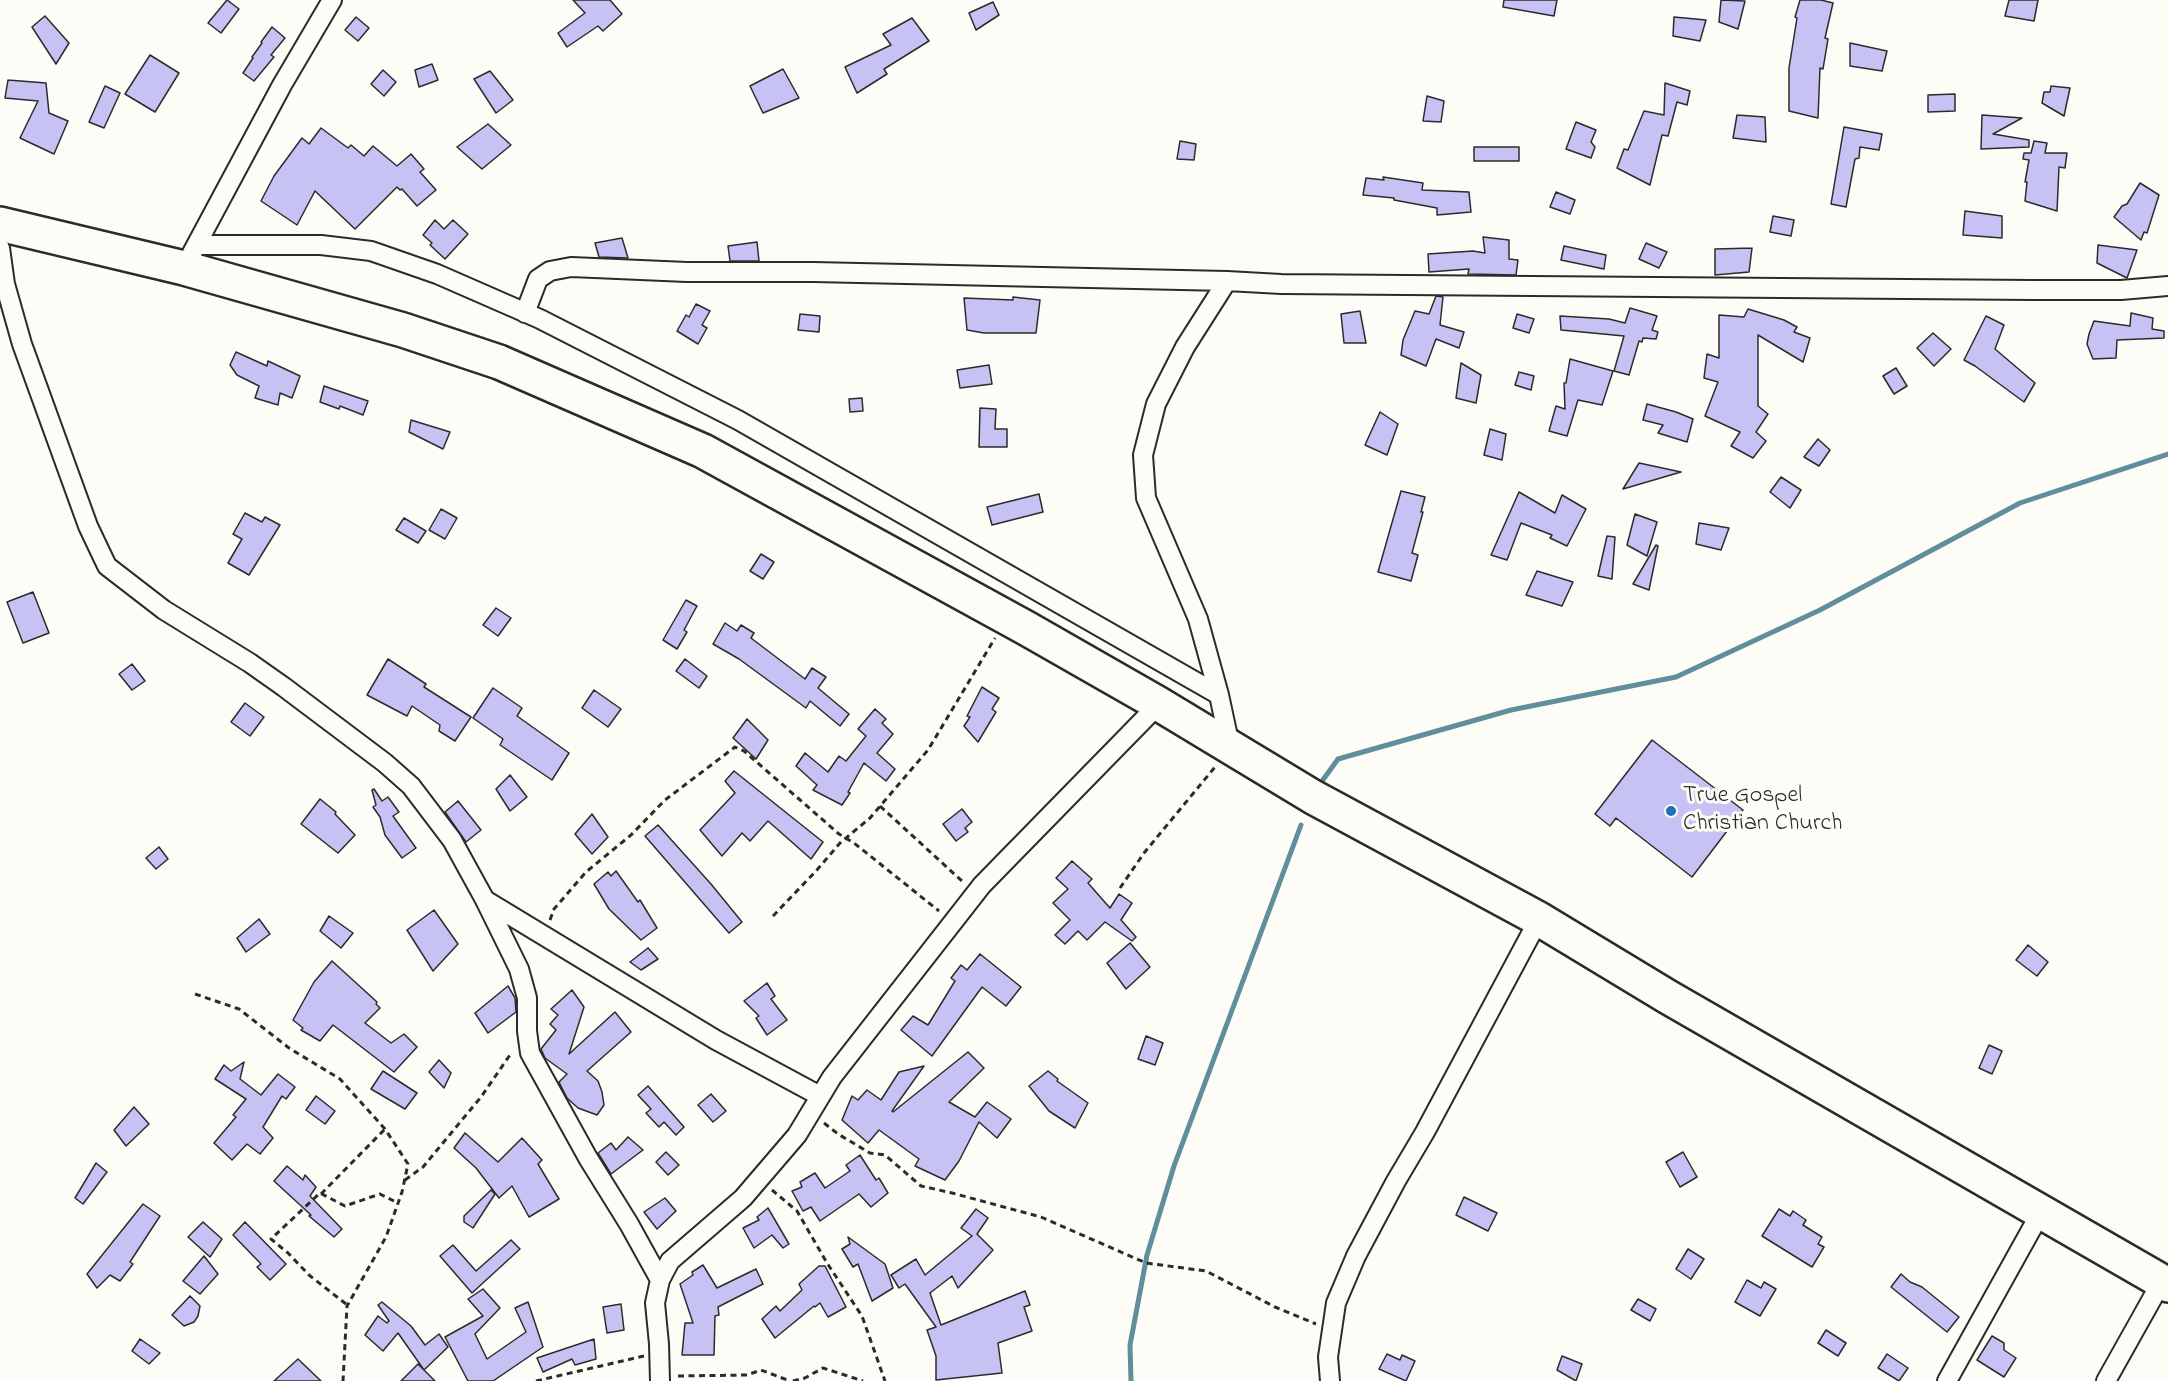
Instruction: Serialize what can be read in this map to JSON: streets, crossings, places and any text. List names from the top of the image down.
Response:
{
  "places": ["True Gospel Christian Church"]
}
